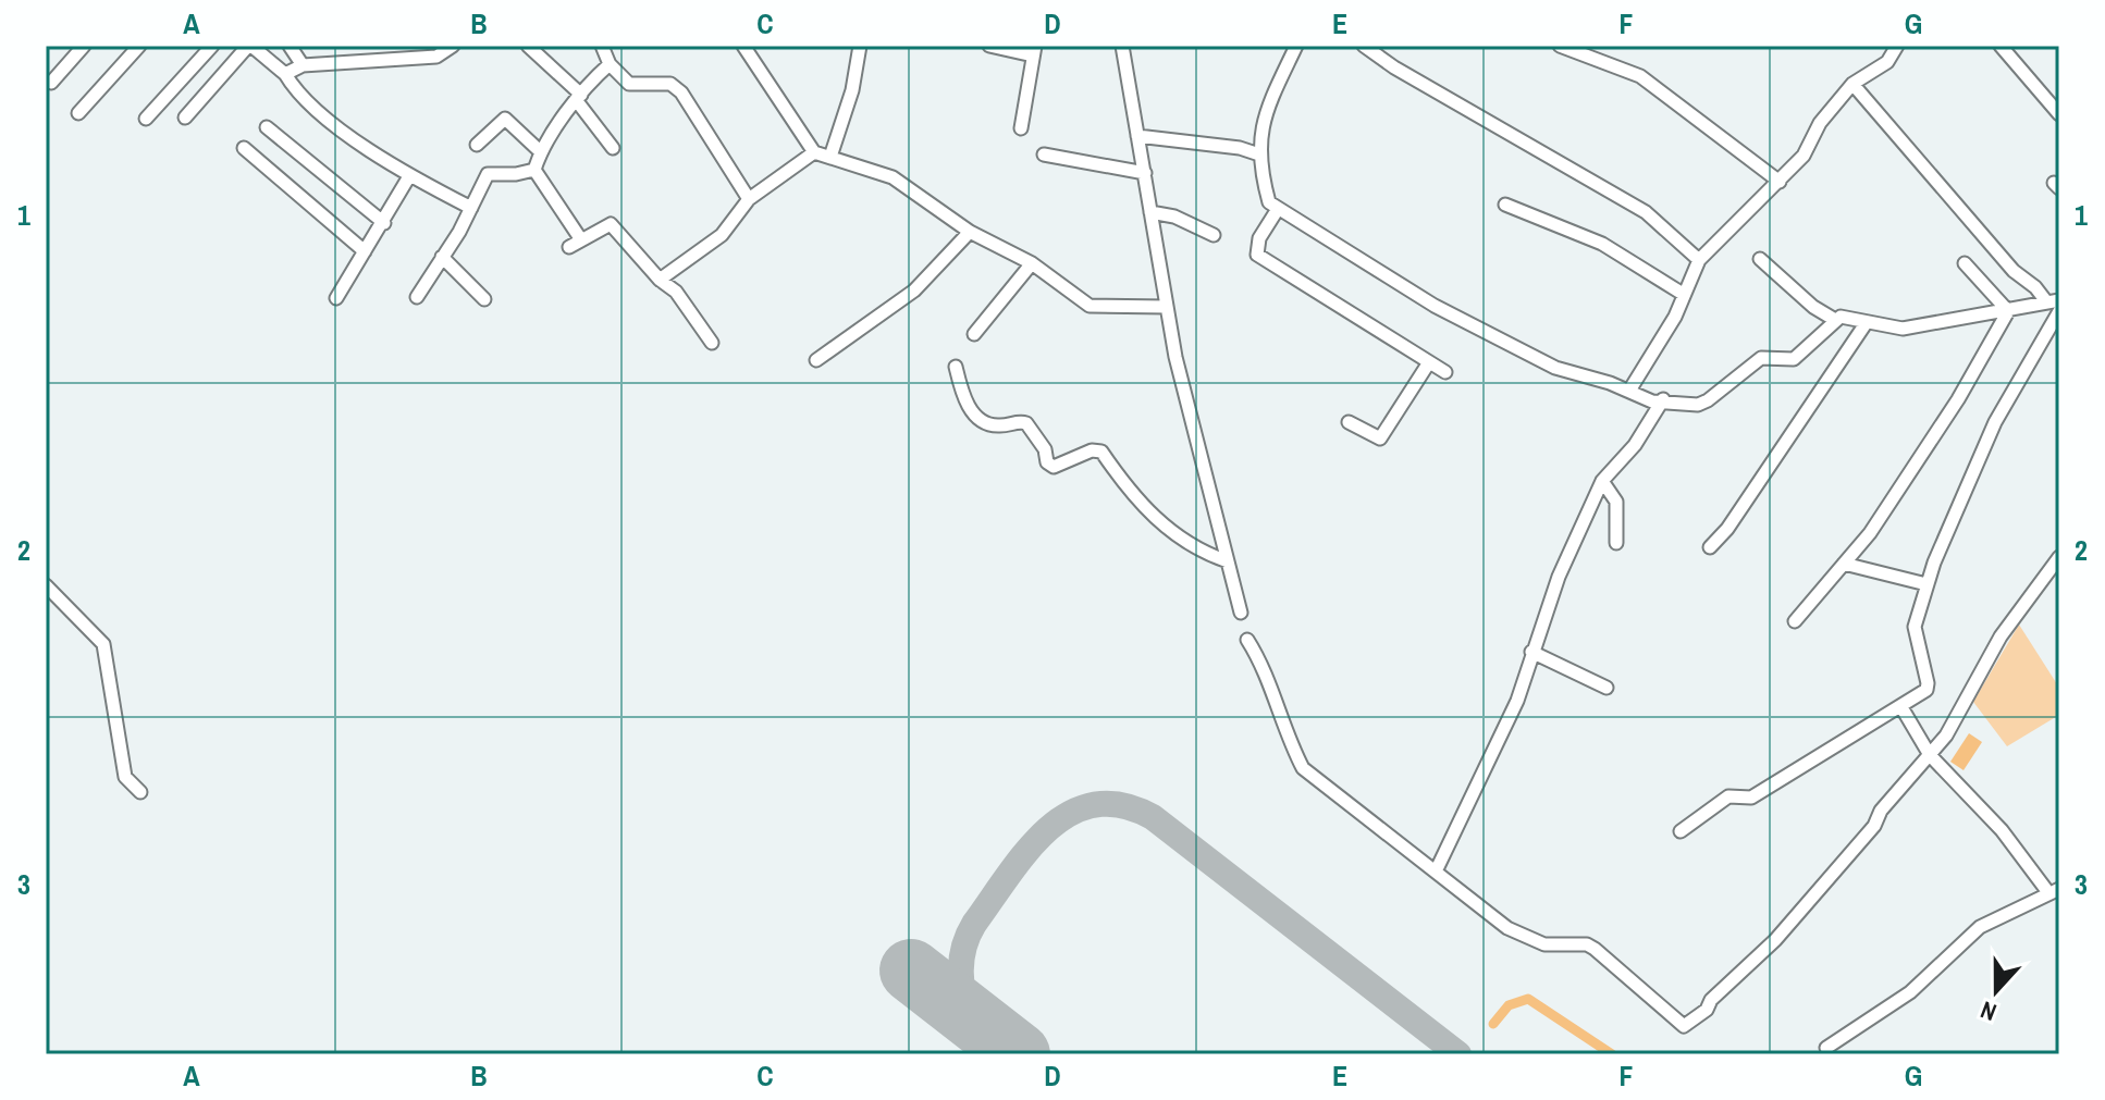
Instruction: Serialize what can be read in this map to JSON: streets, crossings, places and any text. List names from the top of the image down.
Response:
{
  "north": "bottom",
  "grid": {
    "columns": [
      "A",
      "B",
      "C",
      "D",
      "E",
      "F",
      "G"
    ],
    "rows": ["1", "2", "3"]
  }
}
